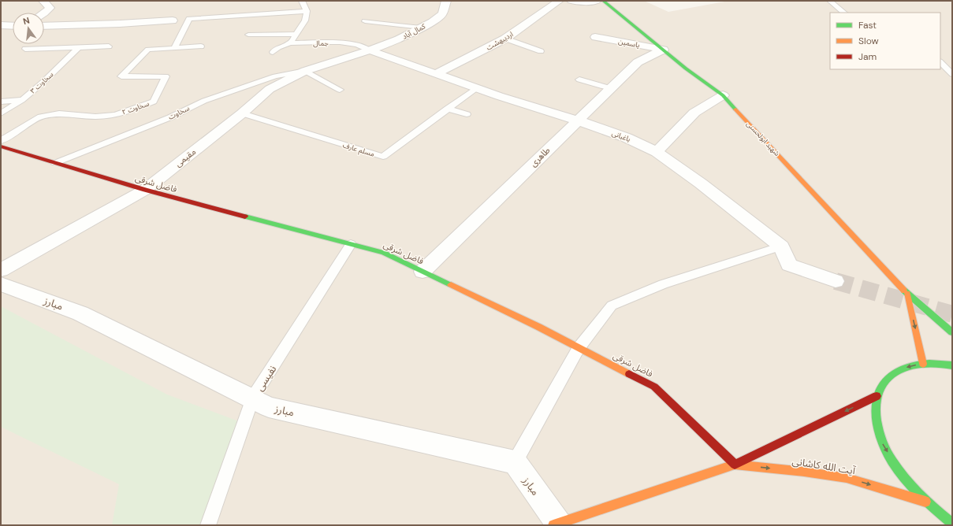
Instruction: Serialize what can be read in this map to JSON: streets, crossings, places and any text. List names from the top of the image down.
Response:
{
  "streets": {
    "street": [
      "کمال آباد",
      "اردیبهشت",
      "یاسمین",
      "باغبانی",
      "شهید ابولحسنی",
      "طاهری",
      "مقیمی",
      "فاضل شرقی",
      "مبارز",
      "آیت الله کاشانی"
    ],
    "lane": [
      "جمال",
      "سخاوت ۳",
      "سخاوت ۲",
      "سخاوت",
      "مسلم عارف",
      "نفیسی"
    ]
  },
  "crossings": [
    ["کمال آباد", "جمال"],
    ["کمال آباد", "باغبانی"],
    ["کمال آباد", "مقیمی"],
    ["اردیبهشت", "باغبانی"],
    ["جمال", "باغبانی"],
    ["جمال", "مقیمی"],
    ["یاسمین", "شهید ابولحسنی"],
    ["یاسمین", "طاهری"],
    ["سخاوت", "مقیمی"],
    ["سخاوت", "فاضل شرقی"],
    ["باغبانی", "مسلم عارف"],
    ["باغبانی", "طاهری"],
    ["باغبانی", "مقیمی"],
    ["شهید ابولحسنی", "طاهری"],
    ["مسلم عارف", "مقیمی"],
    ["طاهری", "فاضل شرقی"],
    ["مقیمی", "فاضل شرقی"],
    ["فاضل شرقی", "نفیسی"],
    ["فاضل شرقی", "آیت الله کاشانی"],
    ["مبارز", "نفیسی"],
    ["مبارز", "آیت الله کاشانی"]
  ],
  "legend": ["Fast", "Slow", "Jam"],
  "north": "top"
}
